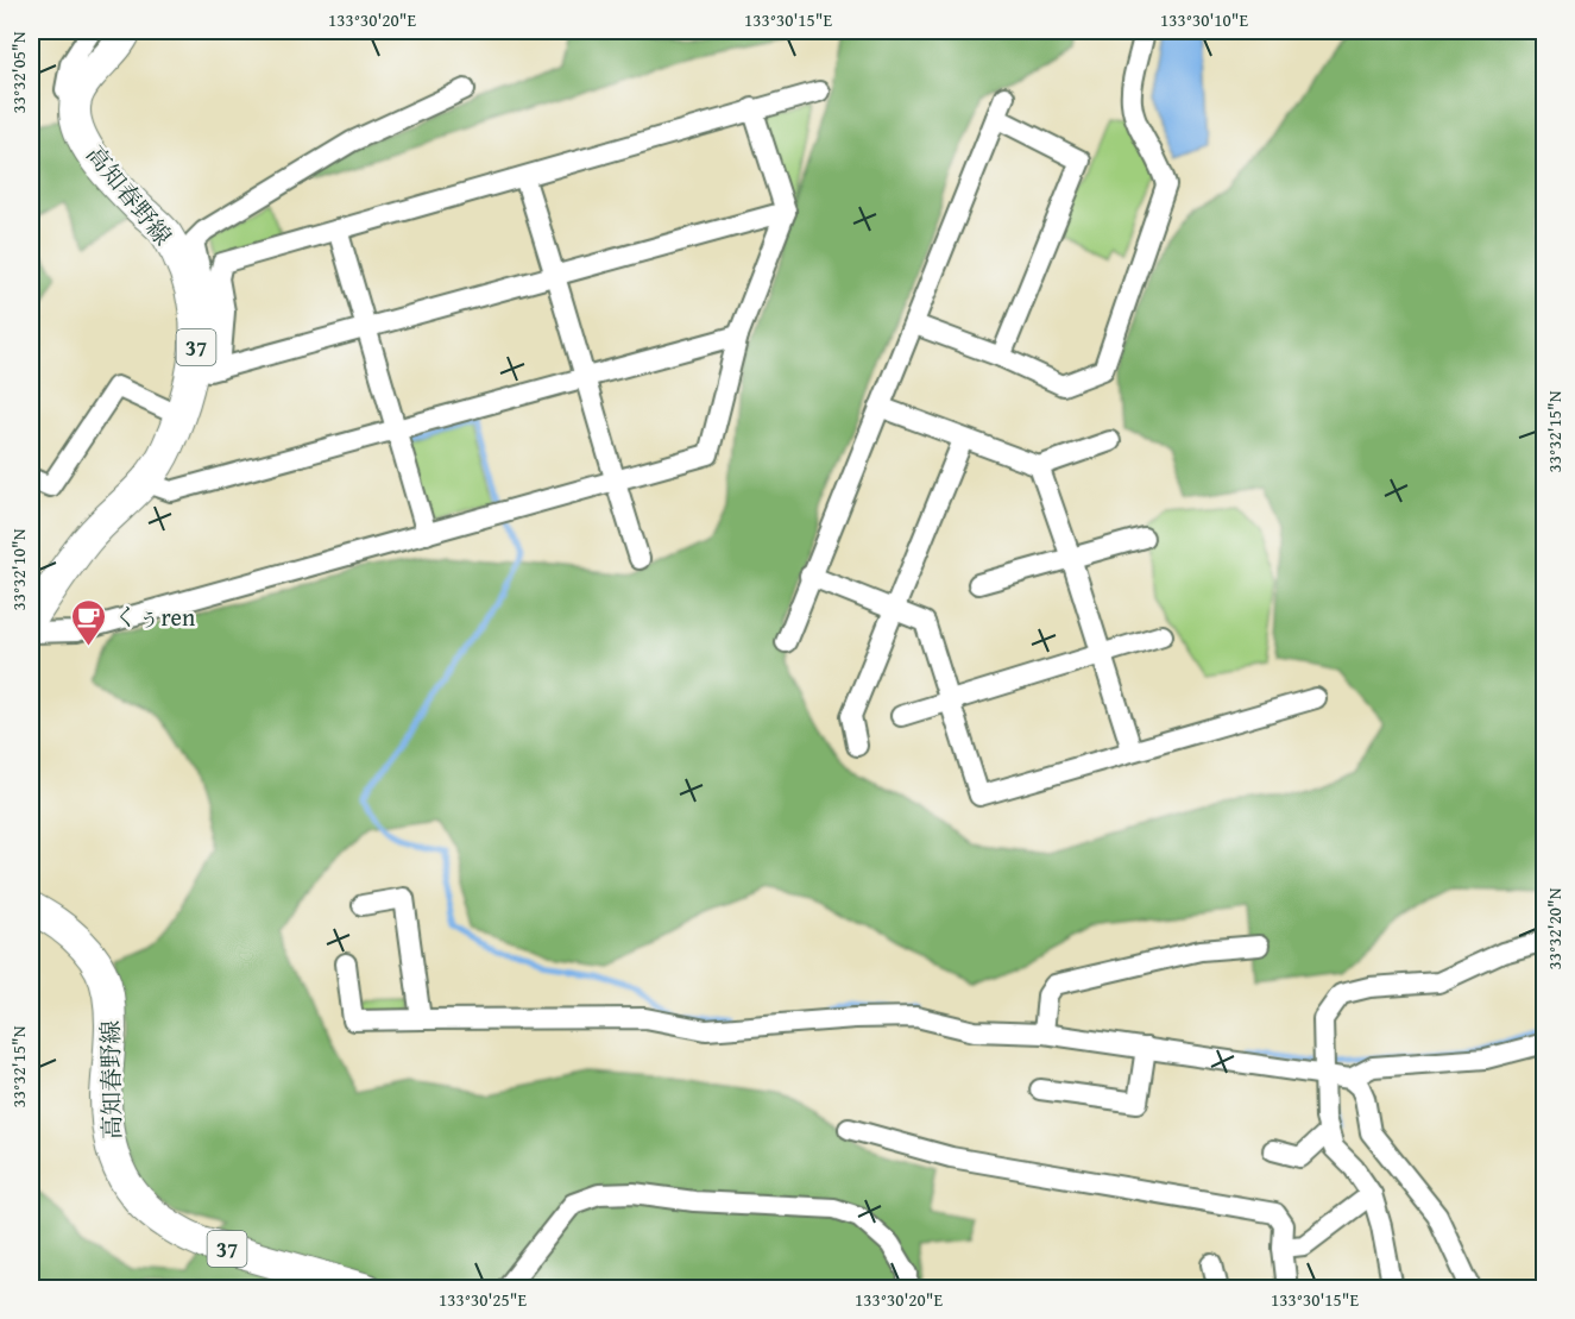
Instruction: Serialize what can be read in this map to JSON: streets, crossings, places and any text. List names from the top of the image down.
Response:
{
  "streets": {
    "main road": ["高知春野線", "37"]
  },
  "places": {
    "cafe": ["くぅren"]
  },
  "coordinates": [
    "133°30'20\"E",
    "133°30'15\"E",
    "133°30'10\"E",
    "33°32'05\"N",
    "33°32'15\"N",
    "33°32'10\"N",
    "33°32'20\"N",
    "133°30'25\"E"
  ]
}
